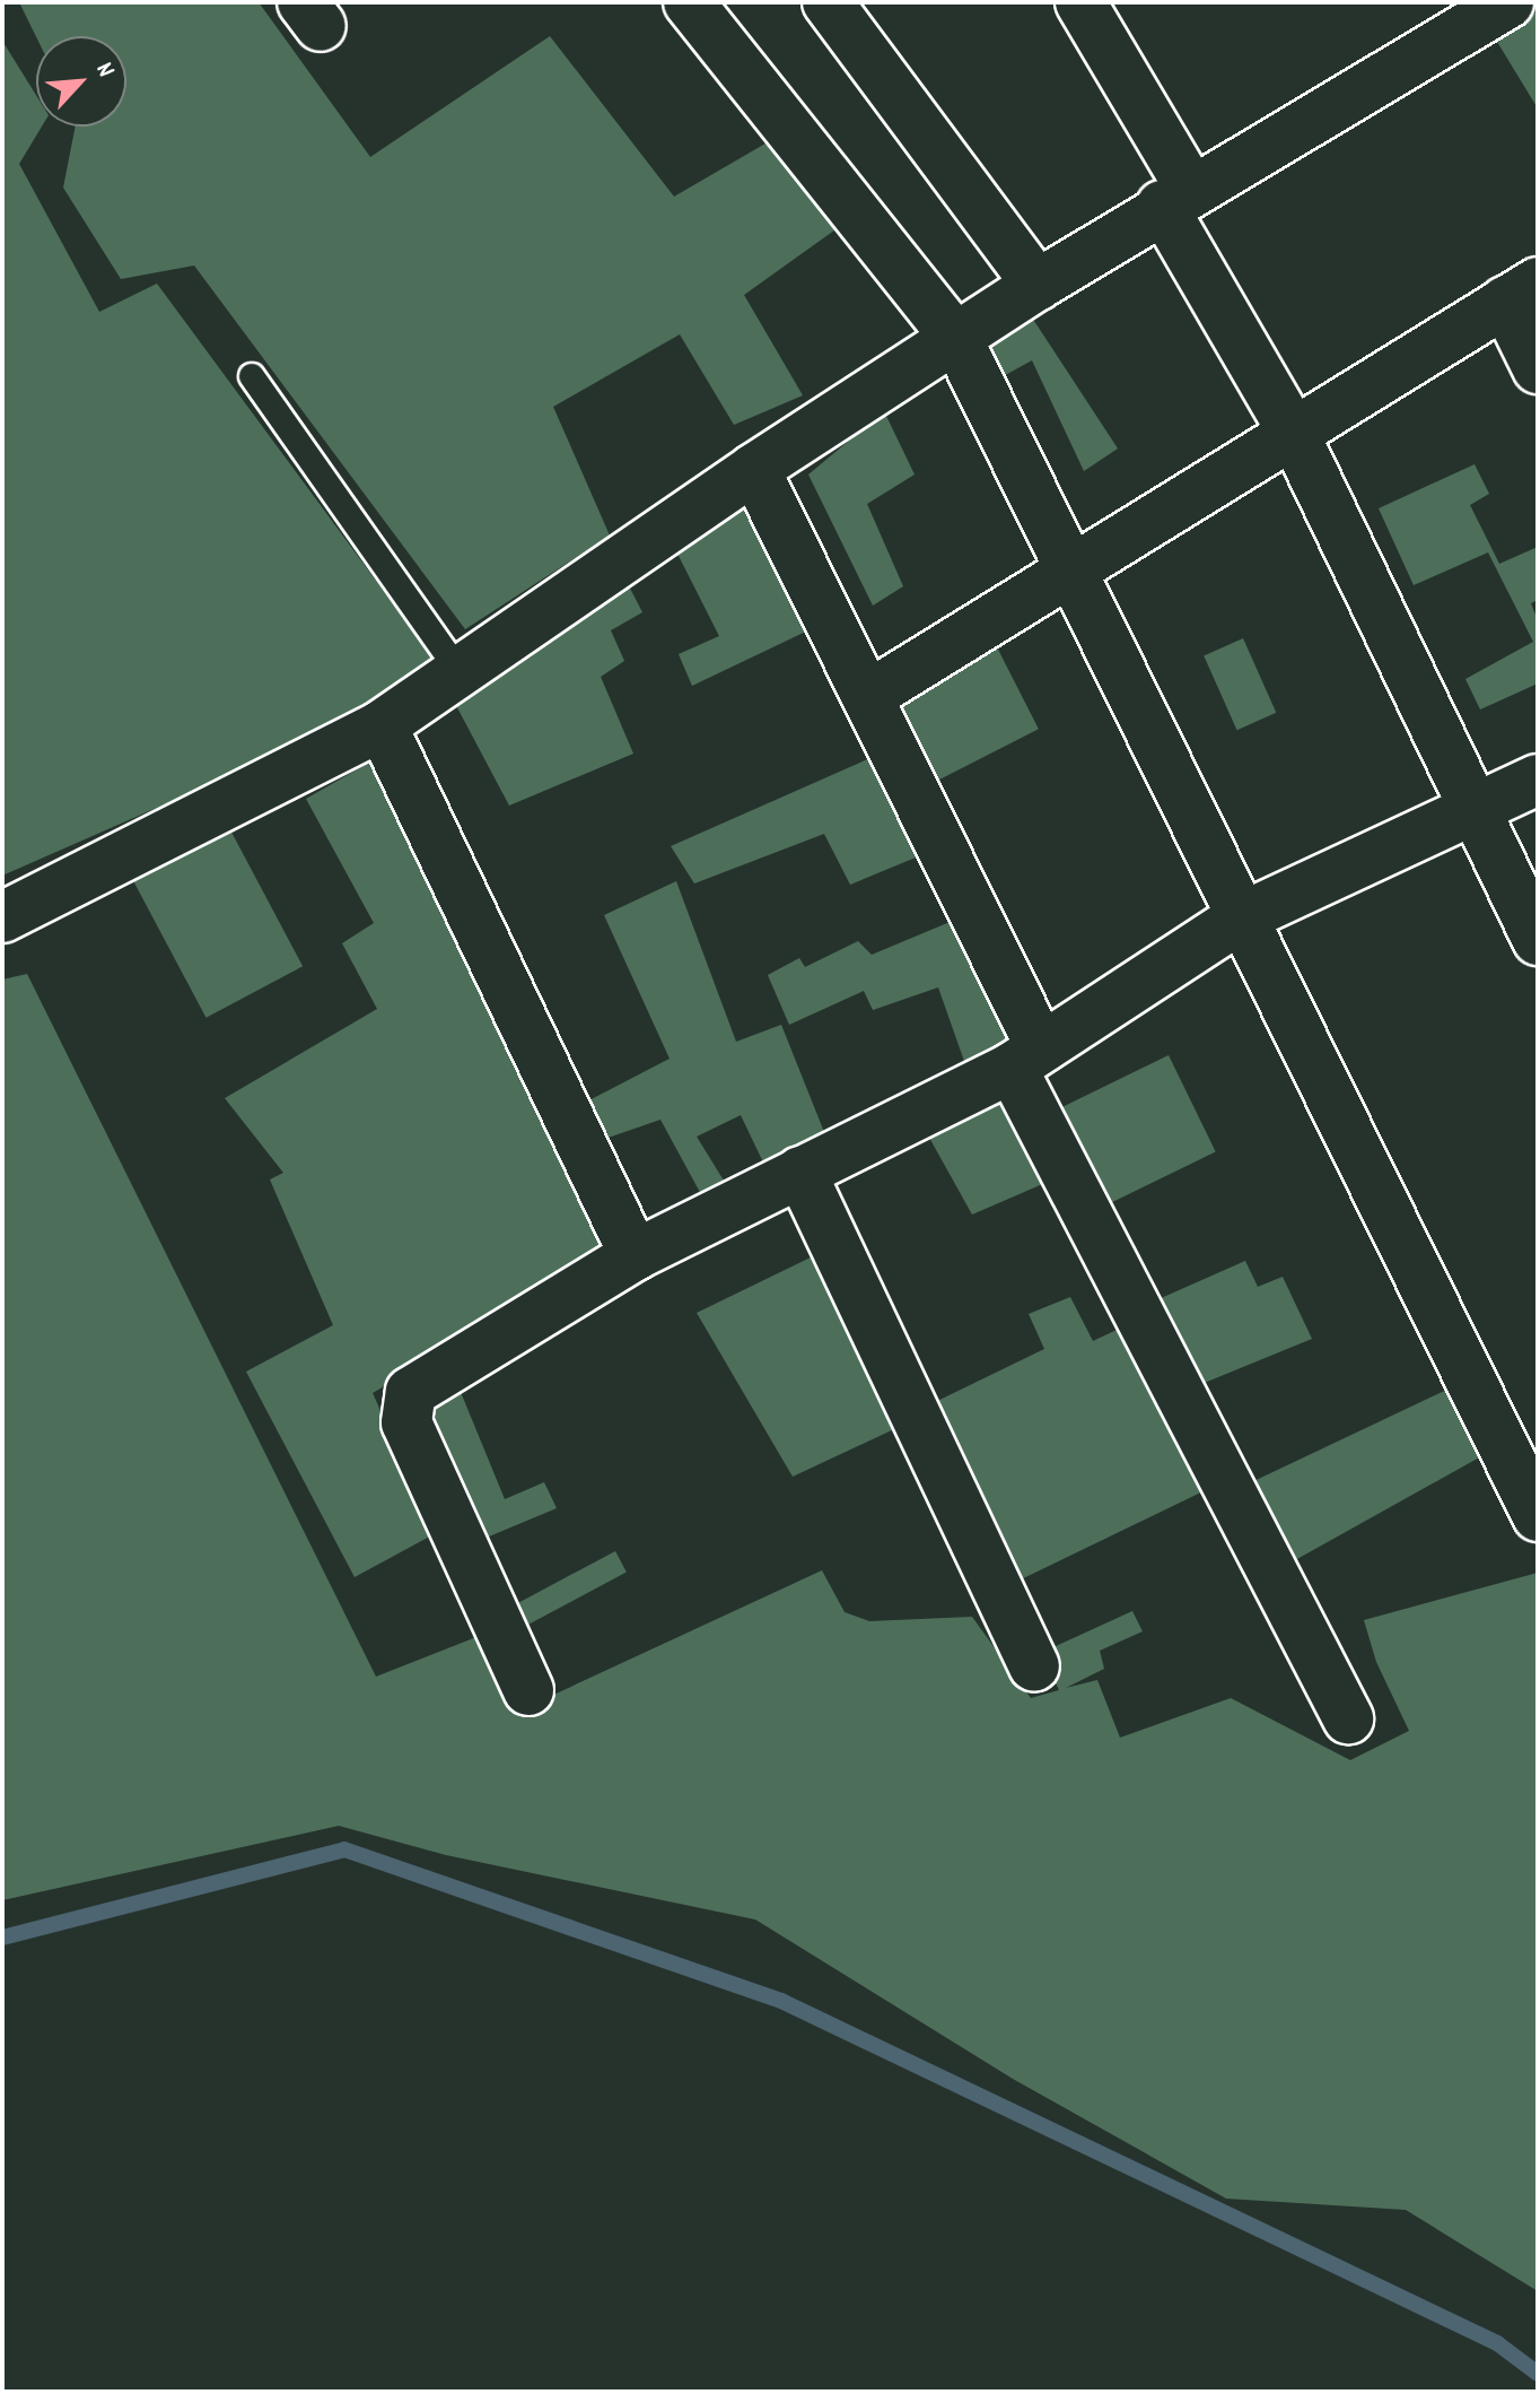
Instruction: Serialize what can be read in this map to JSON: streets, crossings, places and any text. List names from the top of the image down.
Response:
{
  "north": "top right"
}
